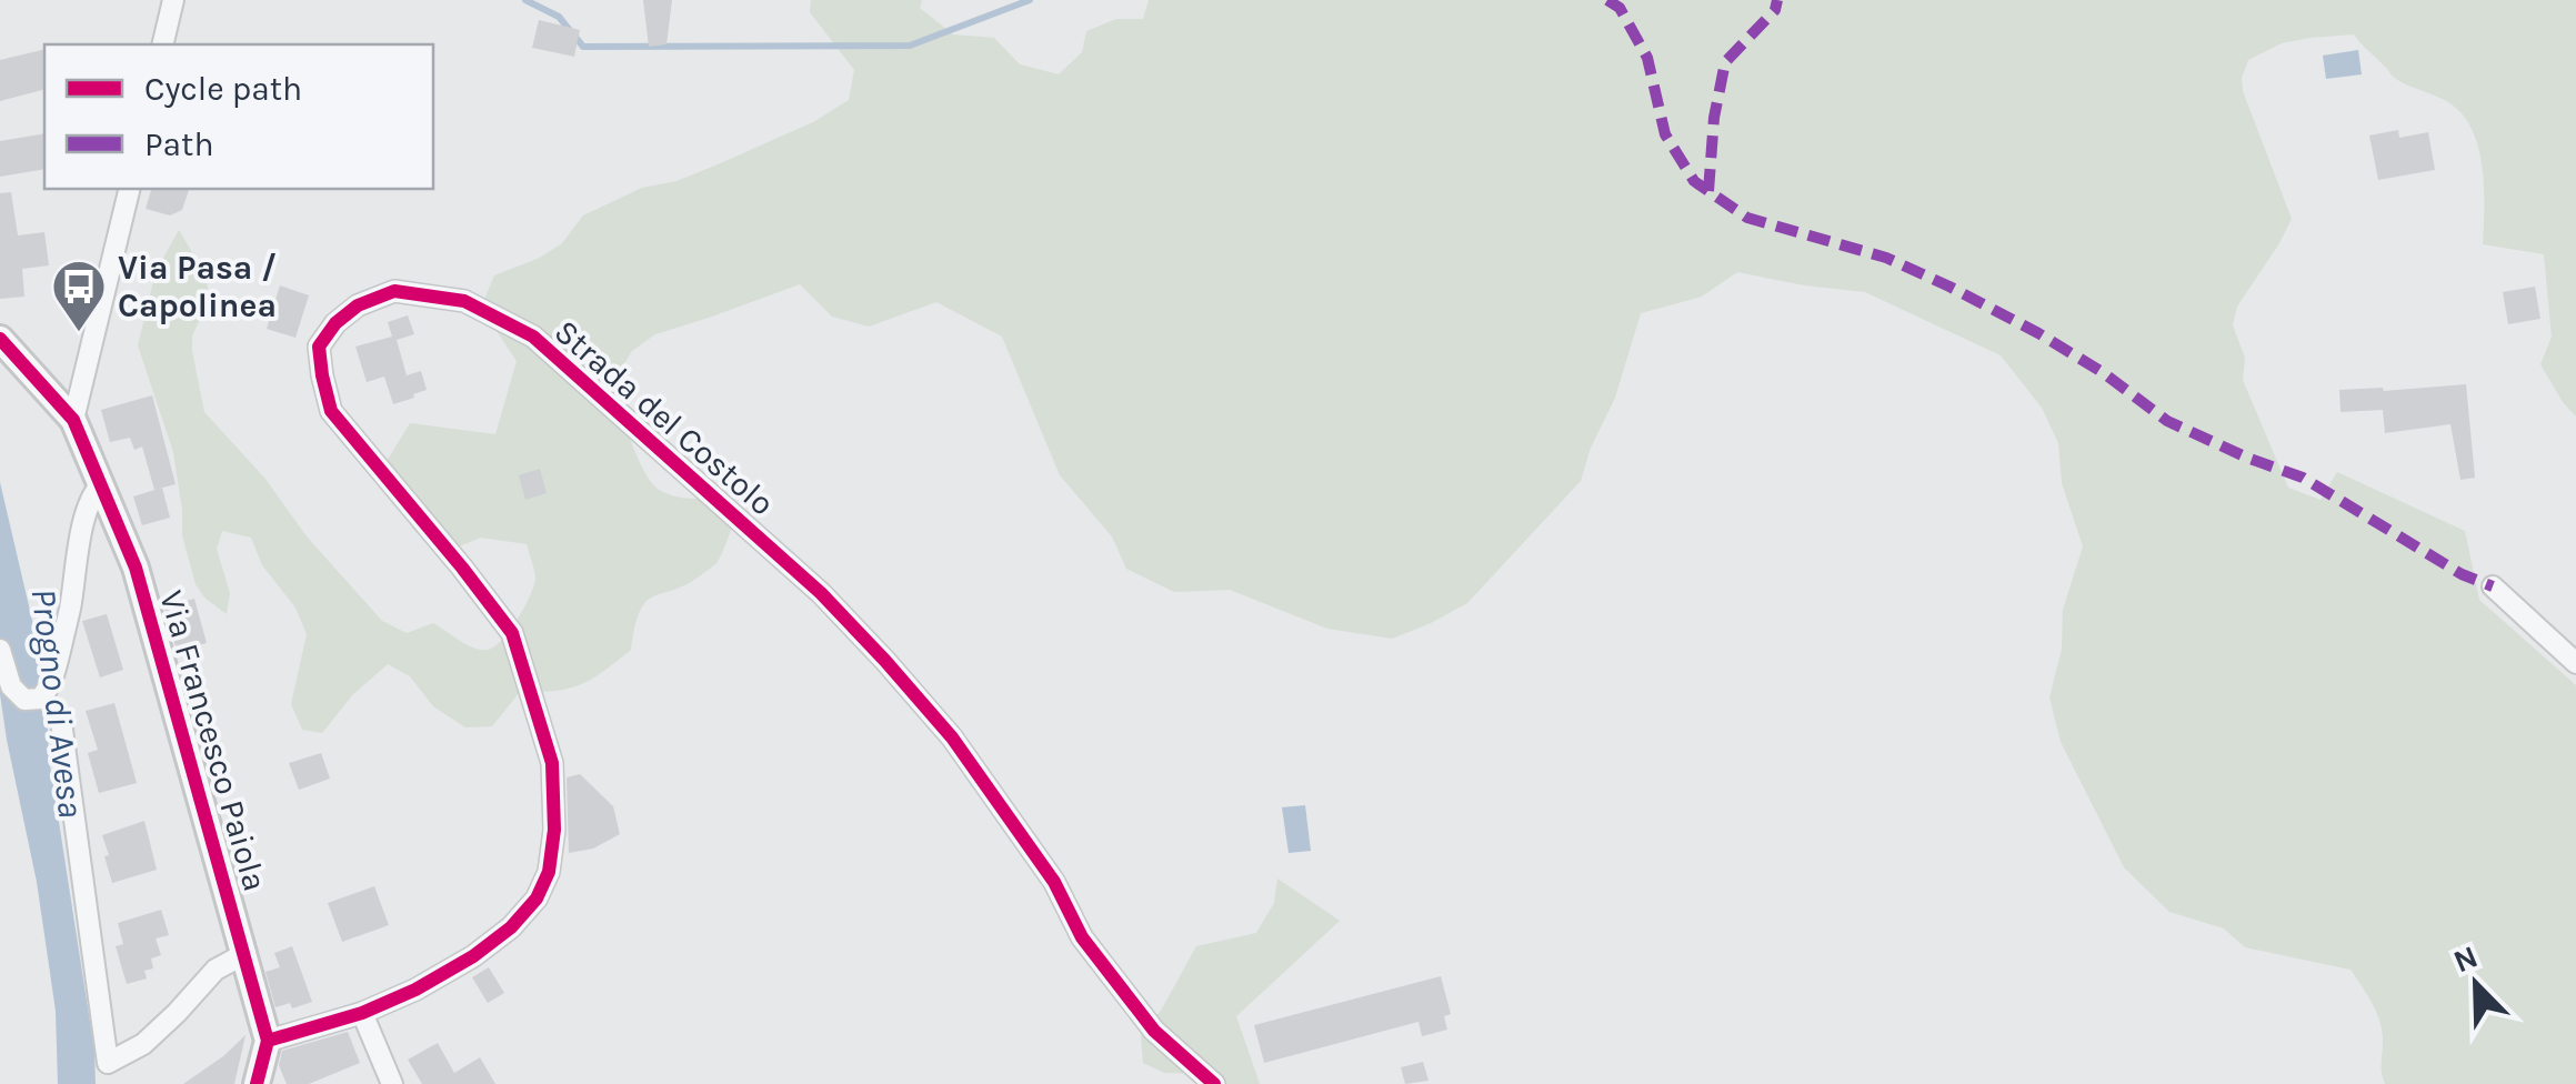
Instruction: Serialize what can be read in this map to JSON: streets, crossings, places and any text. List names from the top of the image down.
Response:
{
  "streets": {
    "street": ["Strada del Costolo", "Via Francesco Paiola"]
  },
  "crossings": [
    ["Strada del Costolo", "Via Francesco Paiola"]
  ],
  "water": ["Progno di Avesa"],
  "places": {
    "bus stop": ["Via Pasa / Capolinea"]
  },
  "legend": ["Cycle path", "Path"],
  "north": "top left"
}
